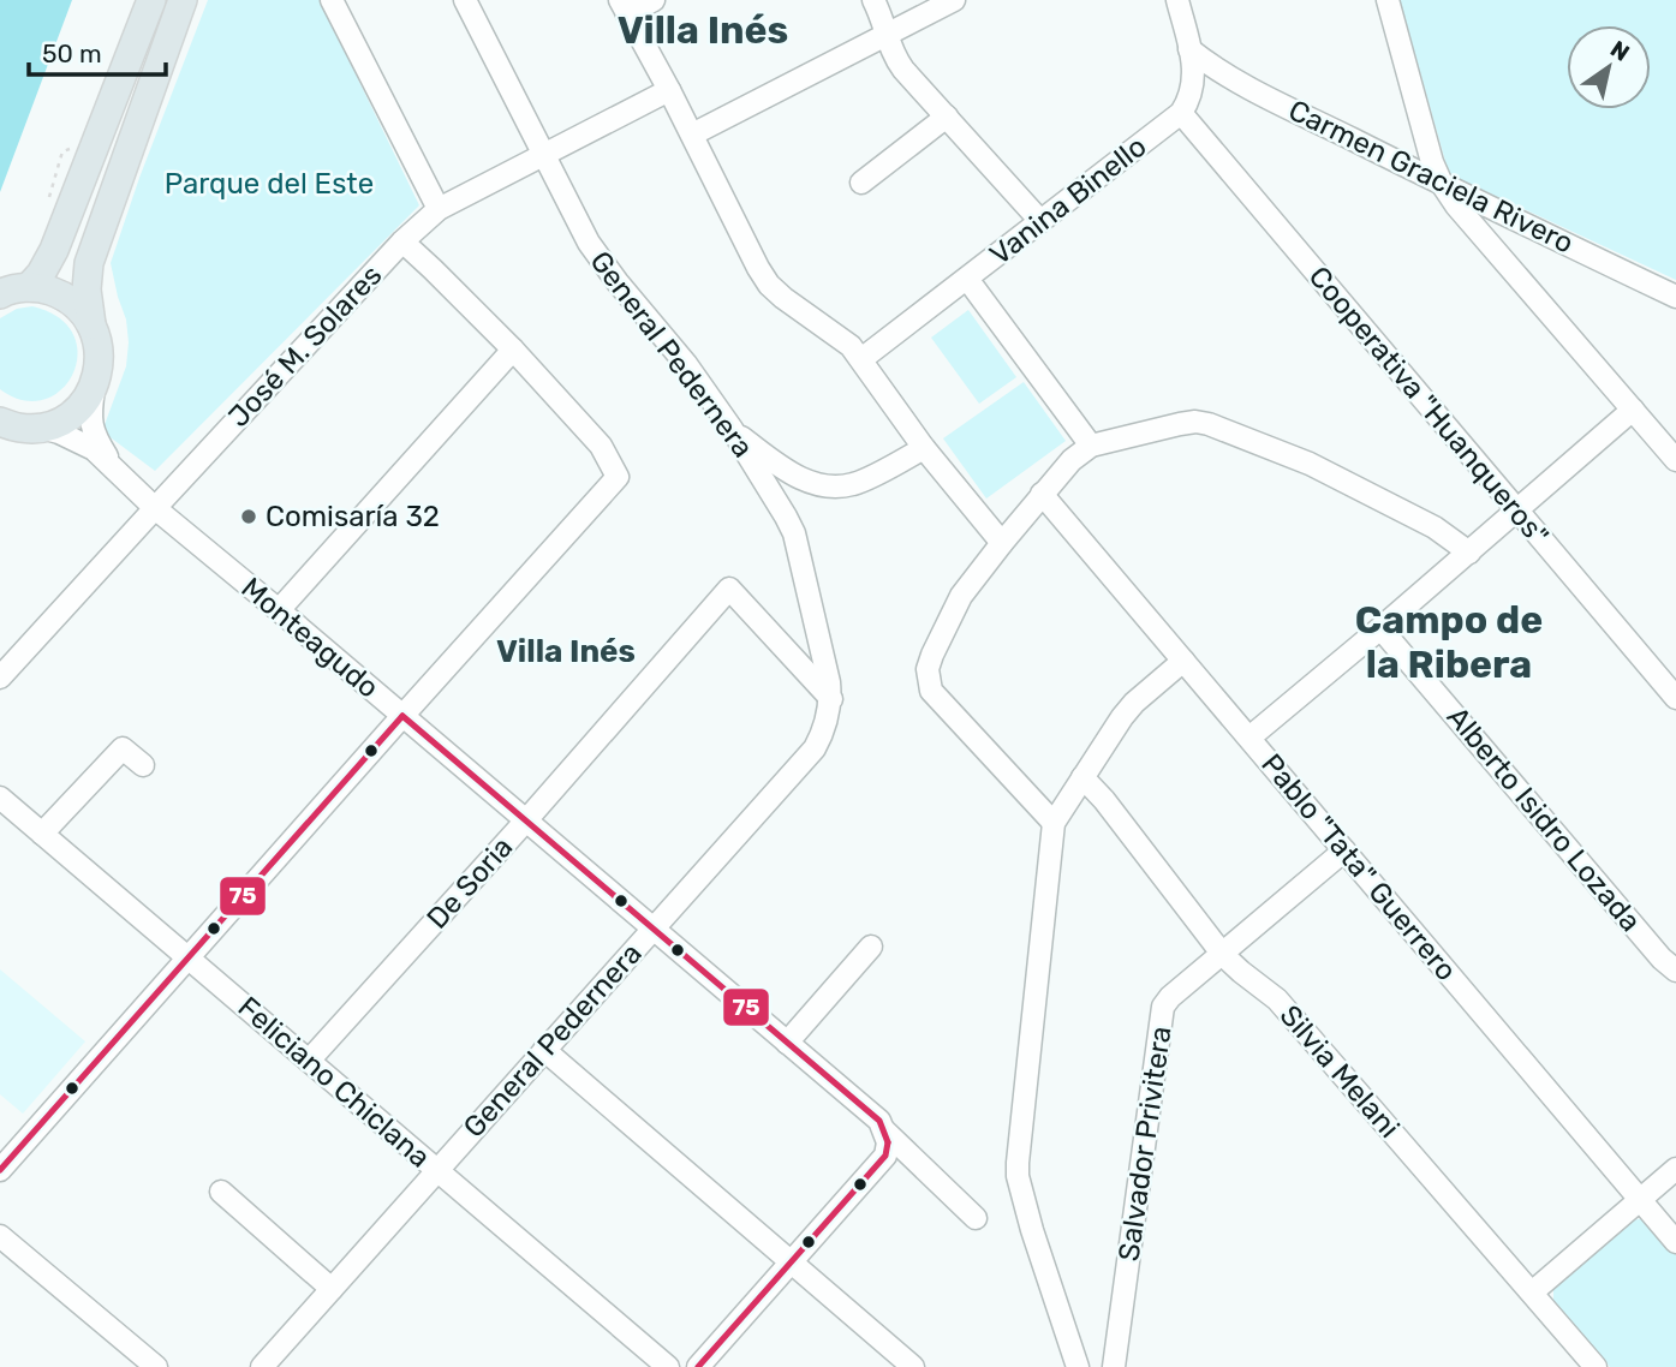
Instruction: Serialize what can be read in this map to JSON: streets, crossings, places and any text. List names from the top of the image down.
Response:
{
  "streets": {
    "street": [
      "Carmen Graciela Rivero",
      "Vanina Binello",
      "José M. Solares",
      "General Pedernera",
      "Cooperativa \"Huanqueros\"",
      "Monteagudo",
      "Alberto Isidro Lozada",
      "Pablo \"Tata\" Guerrero",
      "De Soria",
      "Silvia Melani",
      "Feliciano Chiclana",
      "Salvador Privitera"
    ]
  },
  "crossings": [
    ["Carmen Graciela Rivero", "Vanina Binello"],
    ["Vanina Binello", "Cooperativa \"Huanqueros\""],
    ["José M. Solares", "General Pedernera"],
    ["José M. Solares", "Monteagudo"],
    ["General Pedernera", "Monteagudo"],
    ["General Pedernera", "De Soria"],
    ["General Pedernera", "Feliciano Chiclana"],
    ["Monteagudo", "De Soria"],
    ["Pablo \"Tata\" Guerrero", "Salvador Privitera"],
    ["De Soria", "Feliciano Chiclana"],
    ["Silvia Melani", "Salvador Privitera"]
  ],
  "districts": ["Villa Inés", "Campo de la Ribera", "Villa Inés"],
  "parks": ["Parque del Este"],
  "places": ["Comisaría 32"],
  "lines": ["transit line 75"],
  "scale_bar": "50 m",
  "north": "top right"
}
